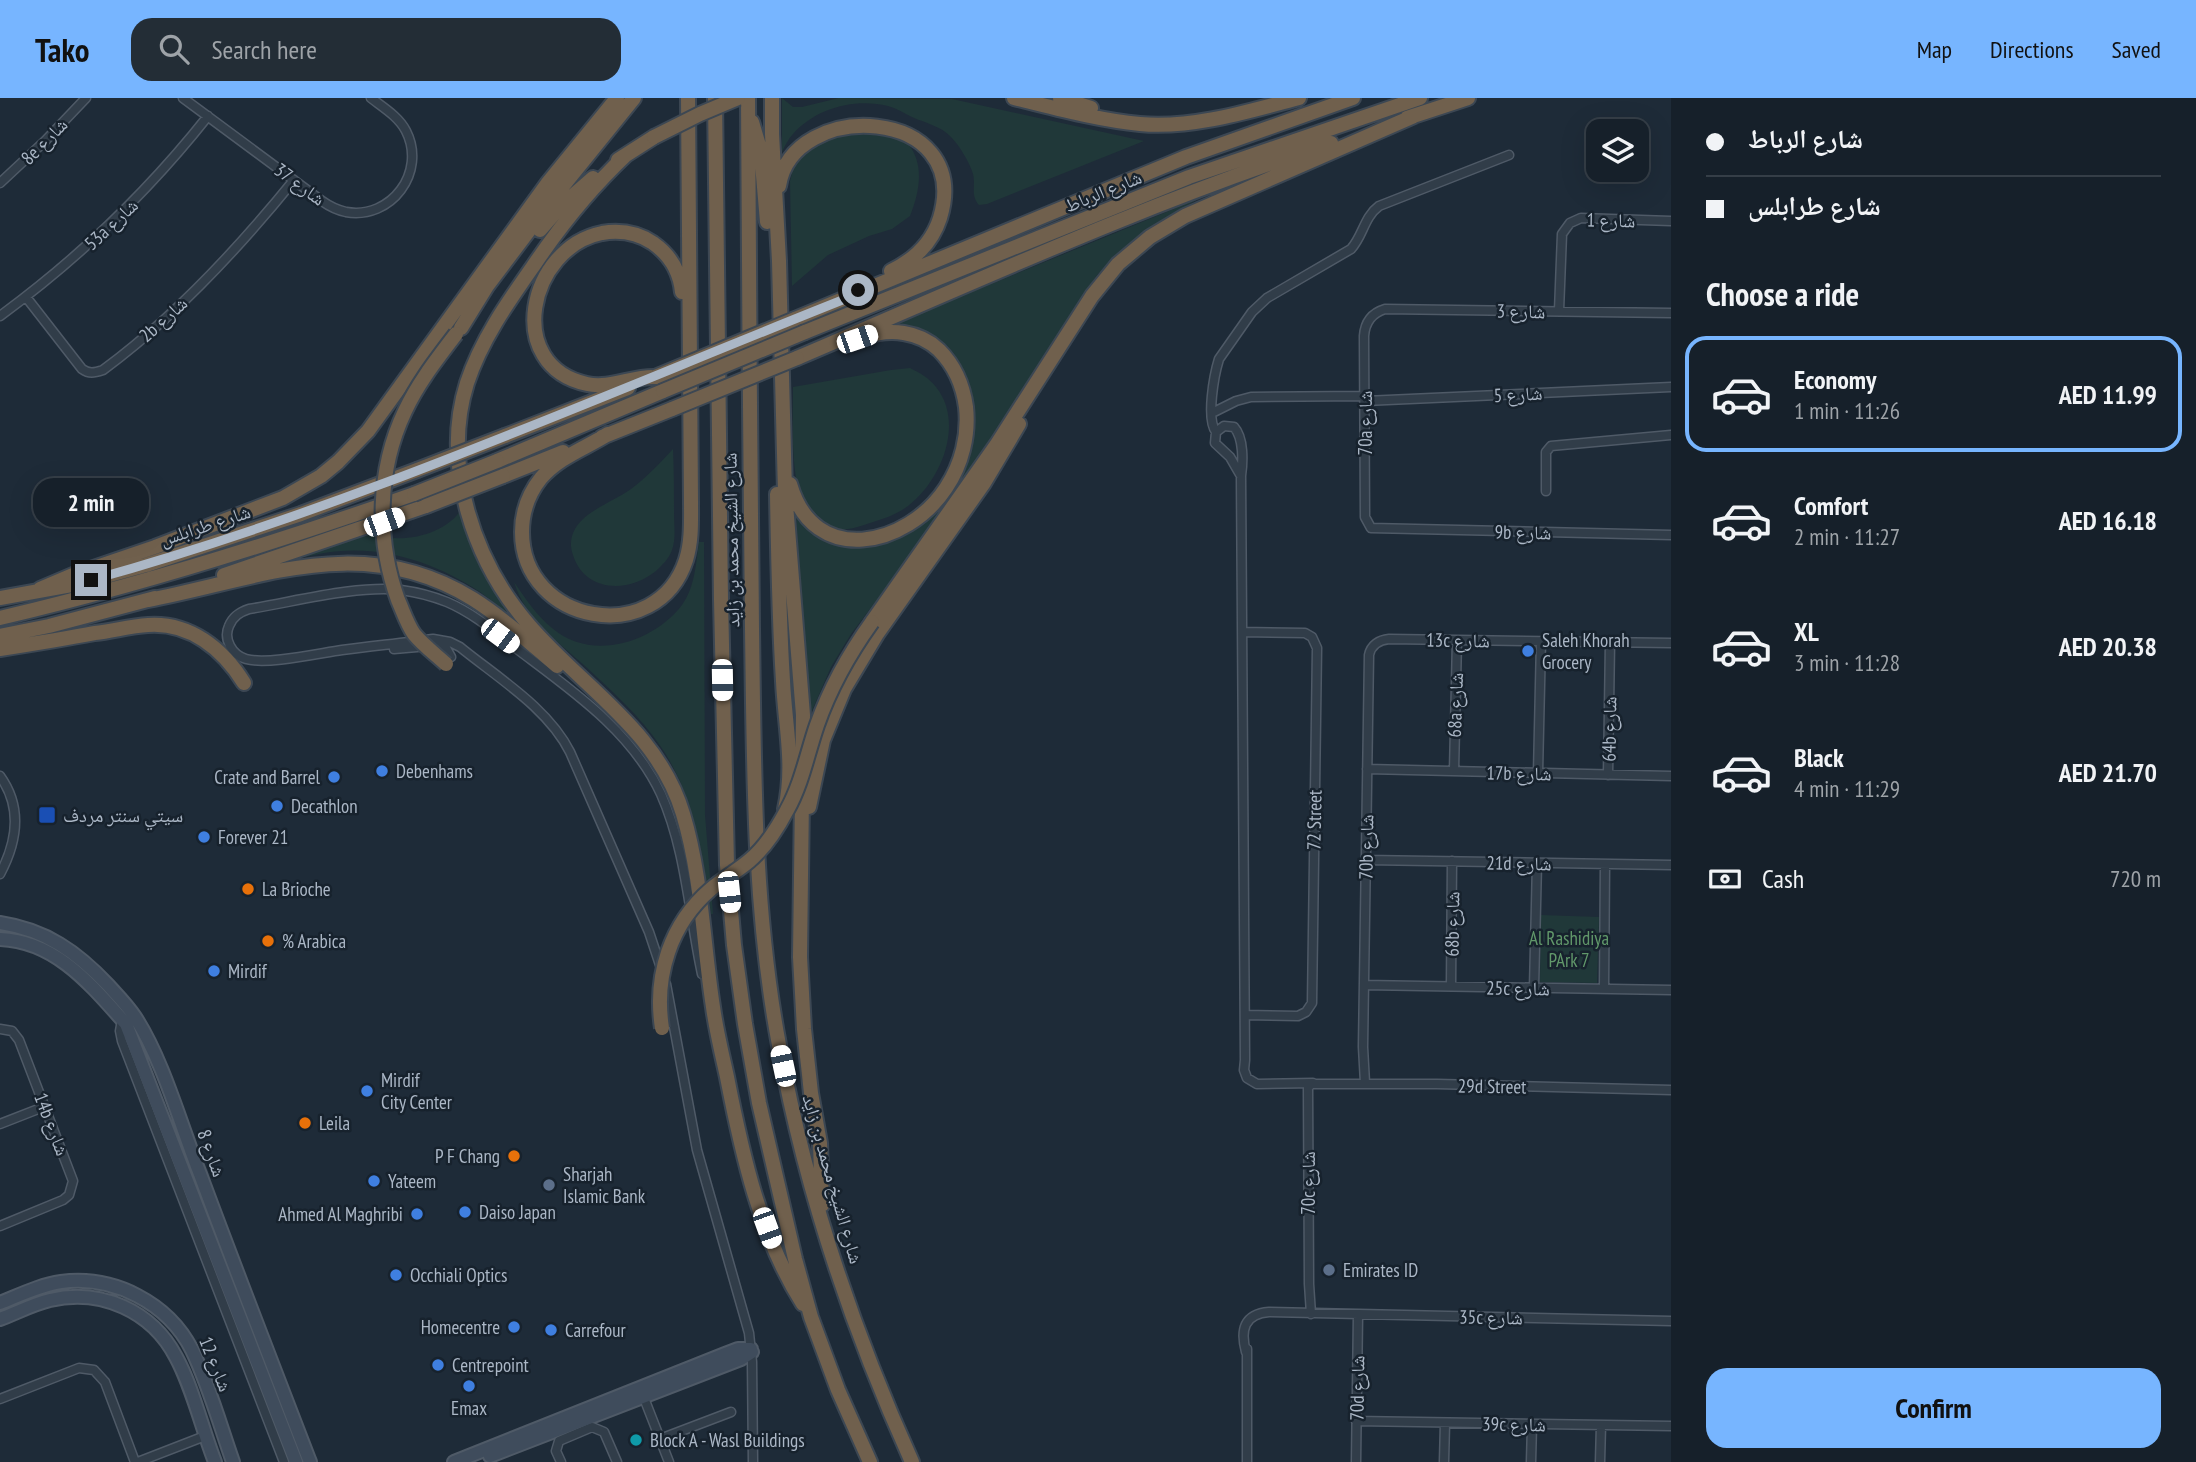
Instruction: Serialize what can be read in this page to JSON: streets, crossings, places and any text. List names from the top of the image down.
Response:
{
  "streets": {
    "highway": ["شارع الرباط", "شارع طرابلس", "شارع الشيخ محمد بن زايد"],
    "street": [
      "8e شارع",
      "شارع 37",
      "شارع 1",
      "53a شارع",
      "شارع 3",
      "2b شارع",
      "شارع 5",
      "70a شارع",
      "9b شارع",
      "13c شارع",
      "68a شارع",
      "64b شارع",
      "17b شارع",
      "72 Street",
      "70b شارع",
      "21d شارع",
      "68b شارع",
      "25c شارع",
      "29d Street",
      "14b شارع",
      "شارع 8",
      "70c شارع",
      "35c شارع",
      "شارع 12",
      "70d شارع",
      "39c شارع"
    ]
  },
  "crossings": [
    ["شارع 37", "53a شارع"],
    ["شارع 37", "2b شارع"],
    ["شارع الرباط", "شارع طرابلس"],
    ["شارع 1", "شارع 3"],
    ["53a شارع", "2b شارع"],
    ["شارع 3", "70a شارع"],
    ["شارع 5", "70a شارع"],
    ["70a شارع", "9b شارع"],
    ["13c شارع", "68a شارع"],
    ["13c شارع", "64b شارع"],
    ["13c شارع", "70b شارع"],
    ["68a شارع", "17b شارع"],
    ["64b شارع", "17b شارع"],
    ["17b شارع", "70b شارع"],
    ["72 Street", "29d Street"],
    ["70b شارع", "21d شارع"],
    ["70b شارع", "25c شارع"],
    ["70b شارع", "29d Street"],
    ["21d شارع", "68b شارع"],
    ["68b شارع", "25c شارع"],
    ["29d Street", "70c شارع"],
    ["70c شارع", "35c شارع"],
    ["35c شارع", "70d شارع"],
    ["70d شارع", "39c شارع"]
  ],
  "parks": ["Al Rashidiya PArk 7"],
  "places": {
    "other": [
      "Saleh Khorah Grocery",
      "Debenhams",
      "Crate and Barrel",
      "Decathlon",
      "Forever 21",
      "La Brioche",
      "% Arabica",
      "Mirdif",
      "Mirdif City Center",
      "Leila",
      "P F Chang",
      "Yateem",
      "Sharjah Islamic Bank",
      "Daiso Japan",
      "Ahmed Al Maghribi",
      "Emirates ID",
      "Occhiali Optics",
      "Homecentre",
      "Carrefour",
      "Centrepoint",
      "Emax",
      "Block A - Wasl Buildings"
    ],
    "transit": ["سيتي سنتر مردف"]
  },
  "page": {
    "header": "Tako",
    "search": "Search here",
    "nav": ["Map", "Directions", "Saved"],
    "banner": ["شارع الرباط", "شارع طرابلس"],
    "heading": "Choose a ride",
    "list": [
      {
        "name": "Economy",
        "note": "1 min · 11:26",
        "value": "AED 11.99"
      },
      {
        "name": "Comfort",
        "note": "2 min · 11:27",
        "value": "AED 16.18"
      },
      {
        "name": "XL",
        "note": "3 min · 11:28",
        "value": "AED 20.38"
      },
      {
        "name": "Black",
        "note": "4 min · 11:29",
        "value": "AED 21.70"
      }
    ],
    "bubble": "2 min",
    "pay": ["Cash", "720 m"],
    "buttons": "Confirm"
  }
}
